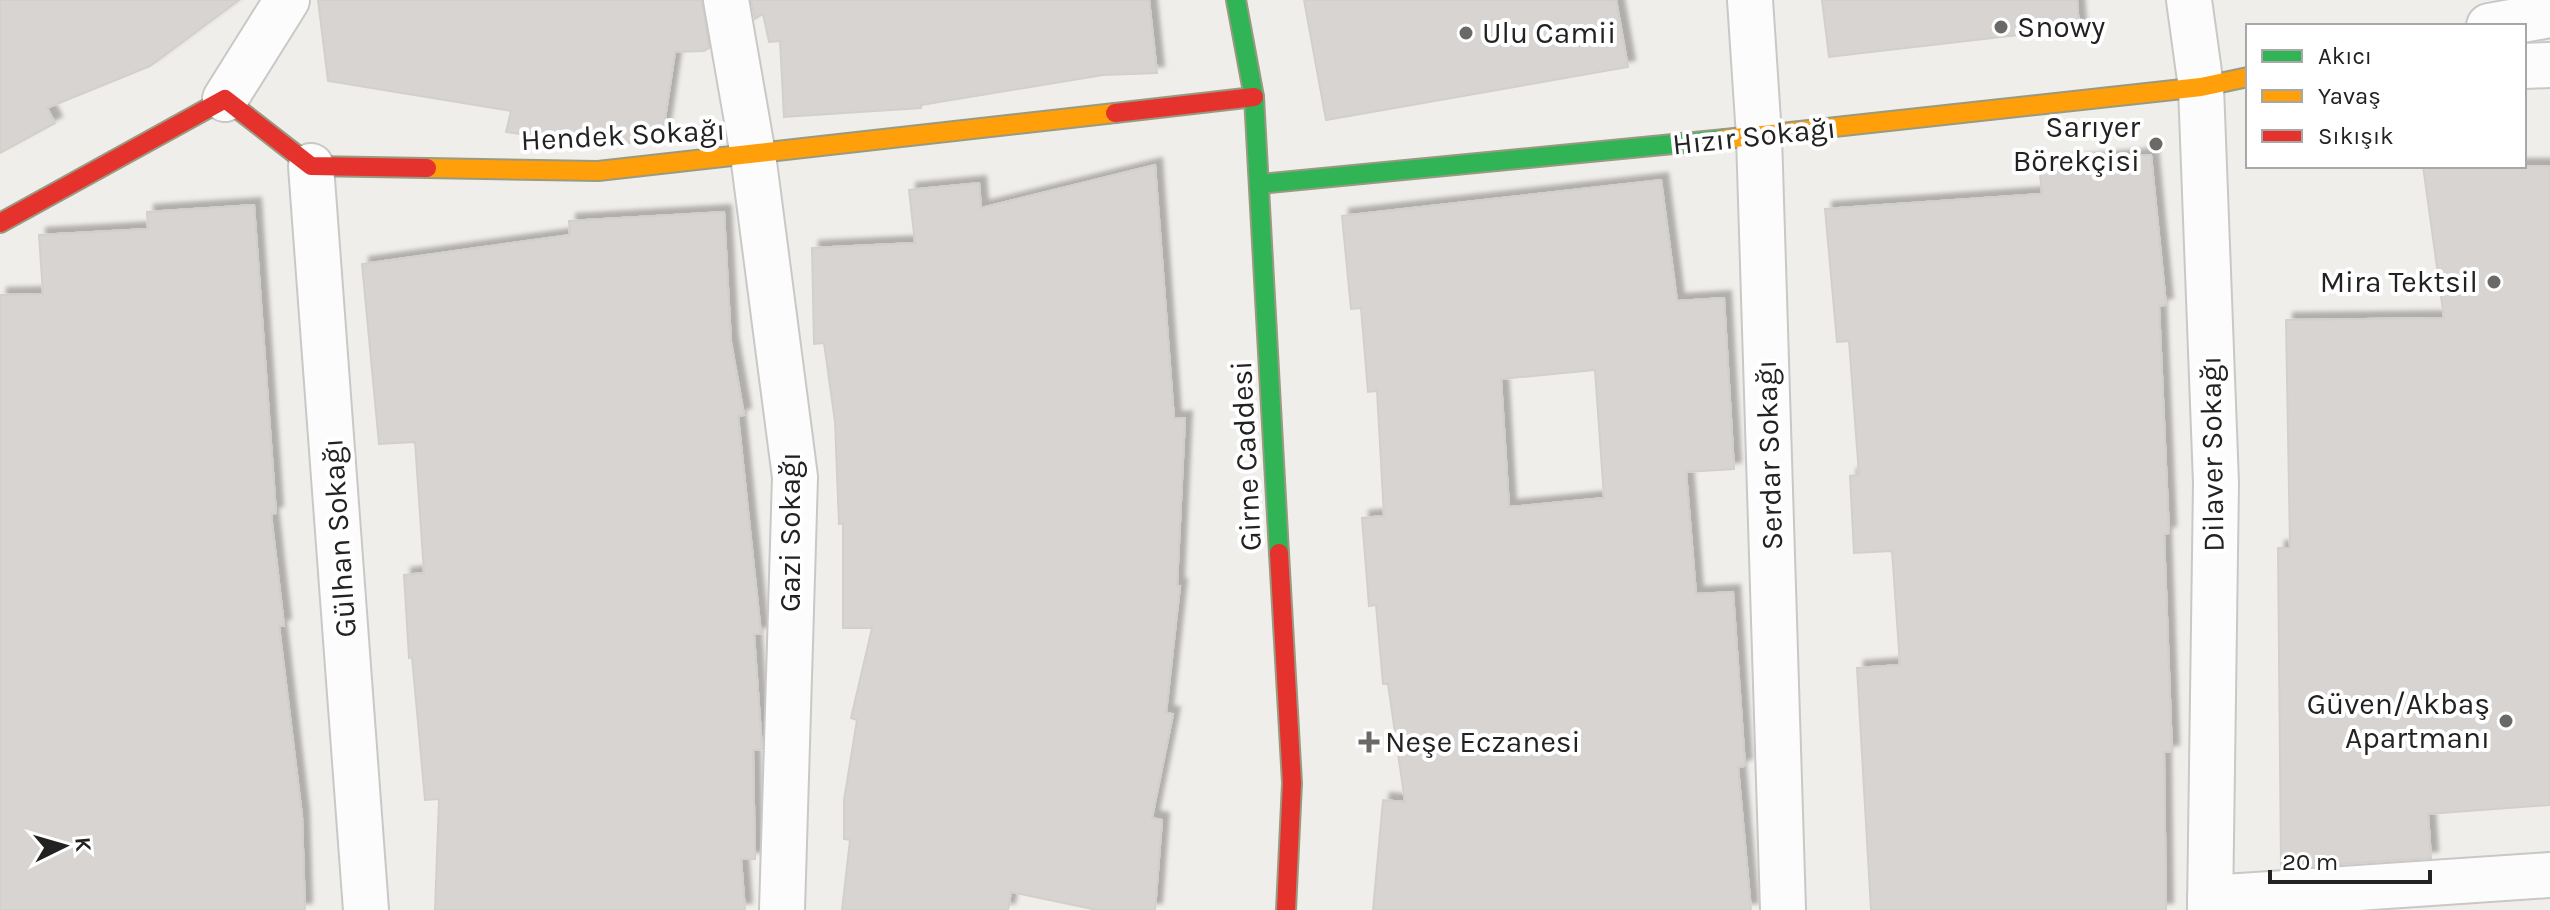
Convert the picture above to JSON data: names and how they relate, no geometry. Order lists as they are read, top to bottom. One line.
{"streets":{"street":["Hendek Sokağı","Hızır Sokağı","Dilaver Sokağı","Serdar Sokağı","Girne Caddesi","Gazi Sokağı","Gülhan Sokağı"]},"crossings":[["Hendek Sokağı","Girne Caddesi"],["Hendek Sokağı","Gazi Sokağı"],["Hendek Sokağı","Gülhan Sokağı"],["Hızır Sokağı","Dilaver Sokağı"],["Hızır Sokağı","Serdar Sokağı"],["Hızır Sokağı","Girne Caddesi"]],"places":{"other":["Snowy","Ulu Camii","Sarıyer Börekçisi","Mira Tektsil","Güven/Akbaş Apartmanı"],"health":["Neşe Eczanesi"]},"legend":["Akıcı","Yavaş","Sıkışık"],"scale_bar":"20 m","north":"right"}
